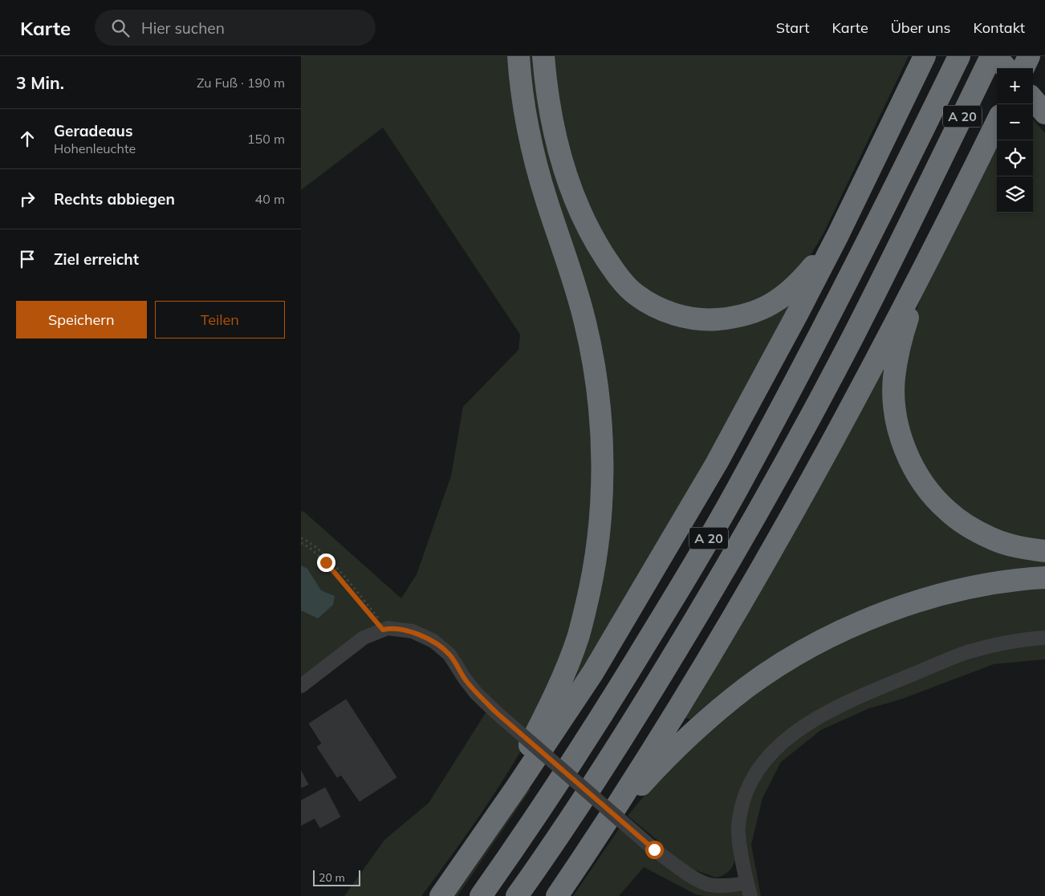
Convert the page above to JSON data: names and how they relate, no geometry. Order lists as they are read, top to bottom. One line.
{"streets":{"highway":["A 20"]},"scale_bar":"20 m","page":{"header":"Karte","search":"Hier suchen","nav":["Start","Karte","Über uns","Kontakt"],"heading":["3 Min.","Zu Fuß · 190 m"],"map_buttons":["+","−"],"list":[["Geradeaus","Hohenleuchte","150 m"],["Rechts abbiegen","40 m"],"Ziel erreicht"],"buttons":["Speichern","Teilen"],"scale":"20 m"}}
